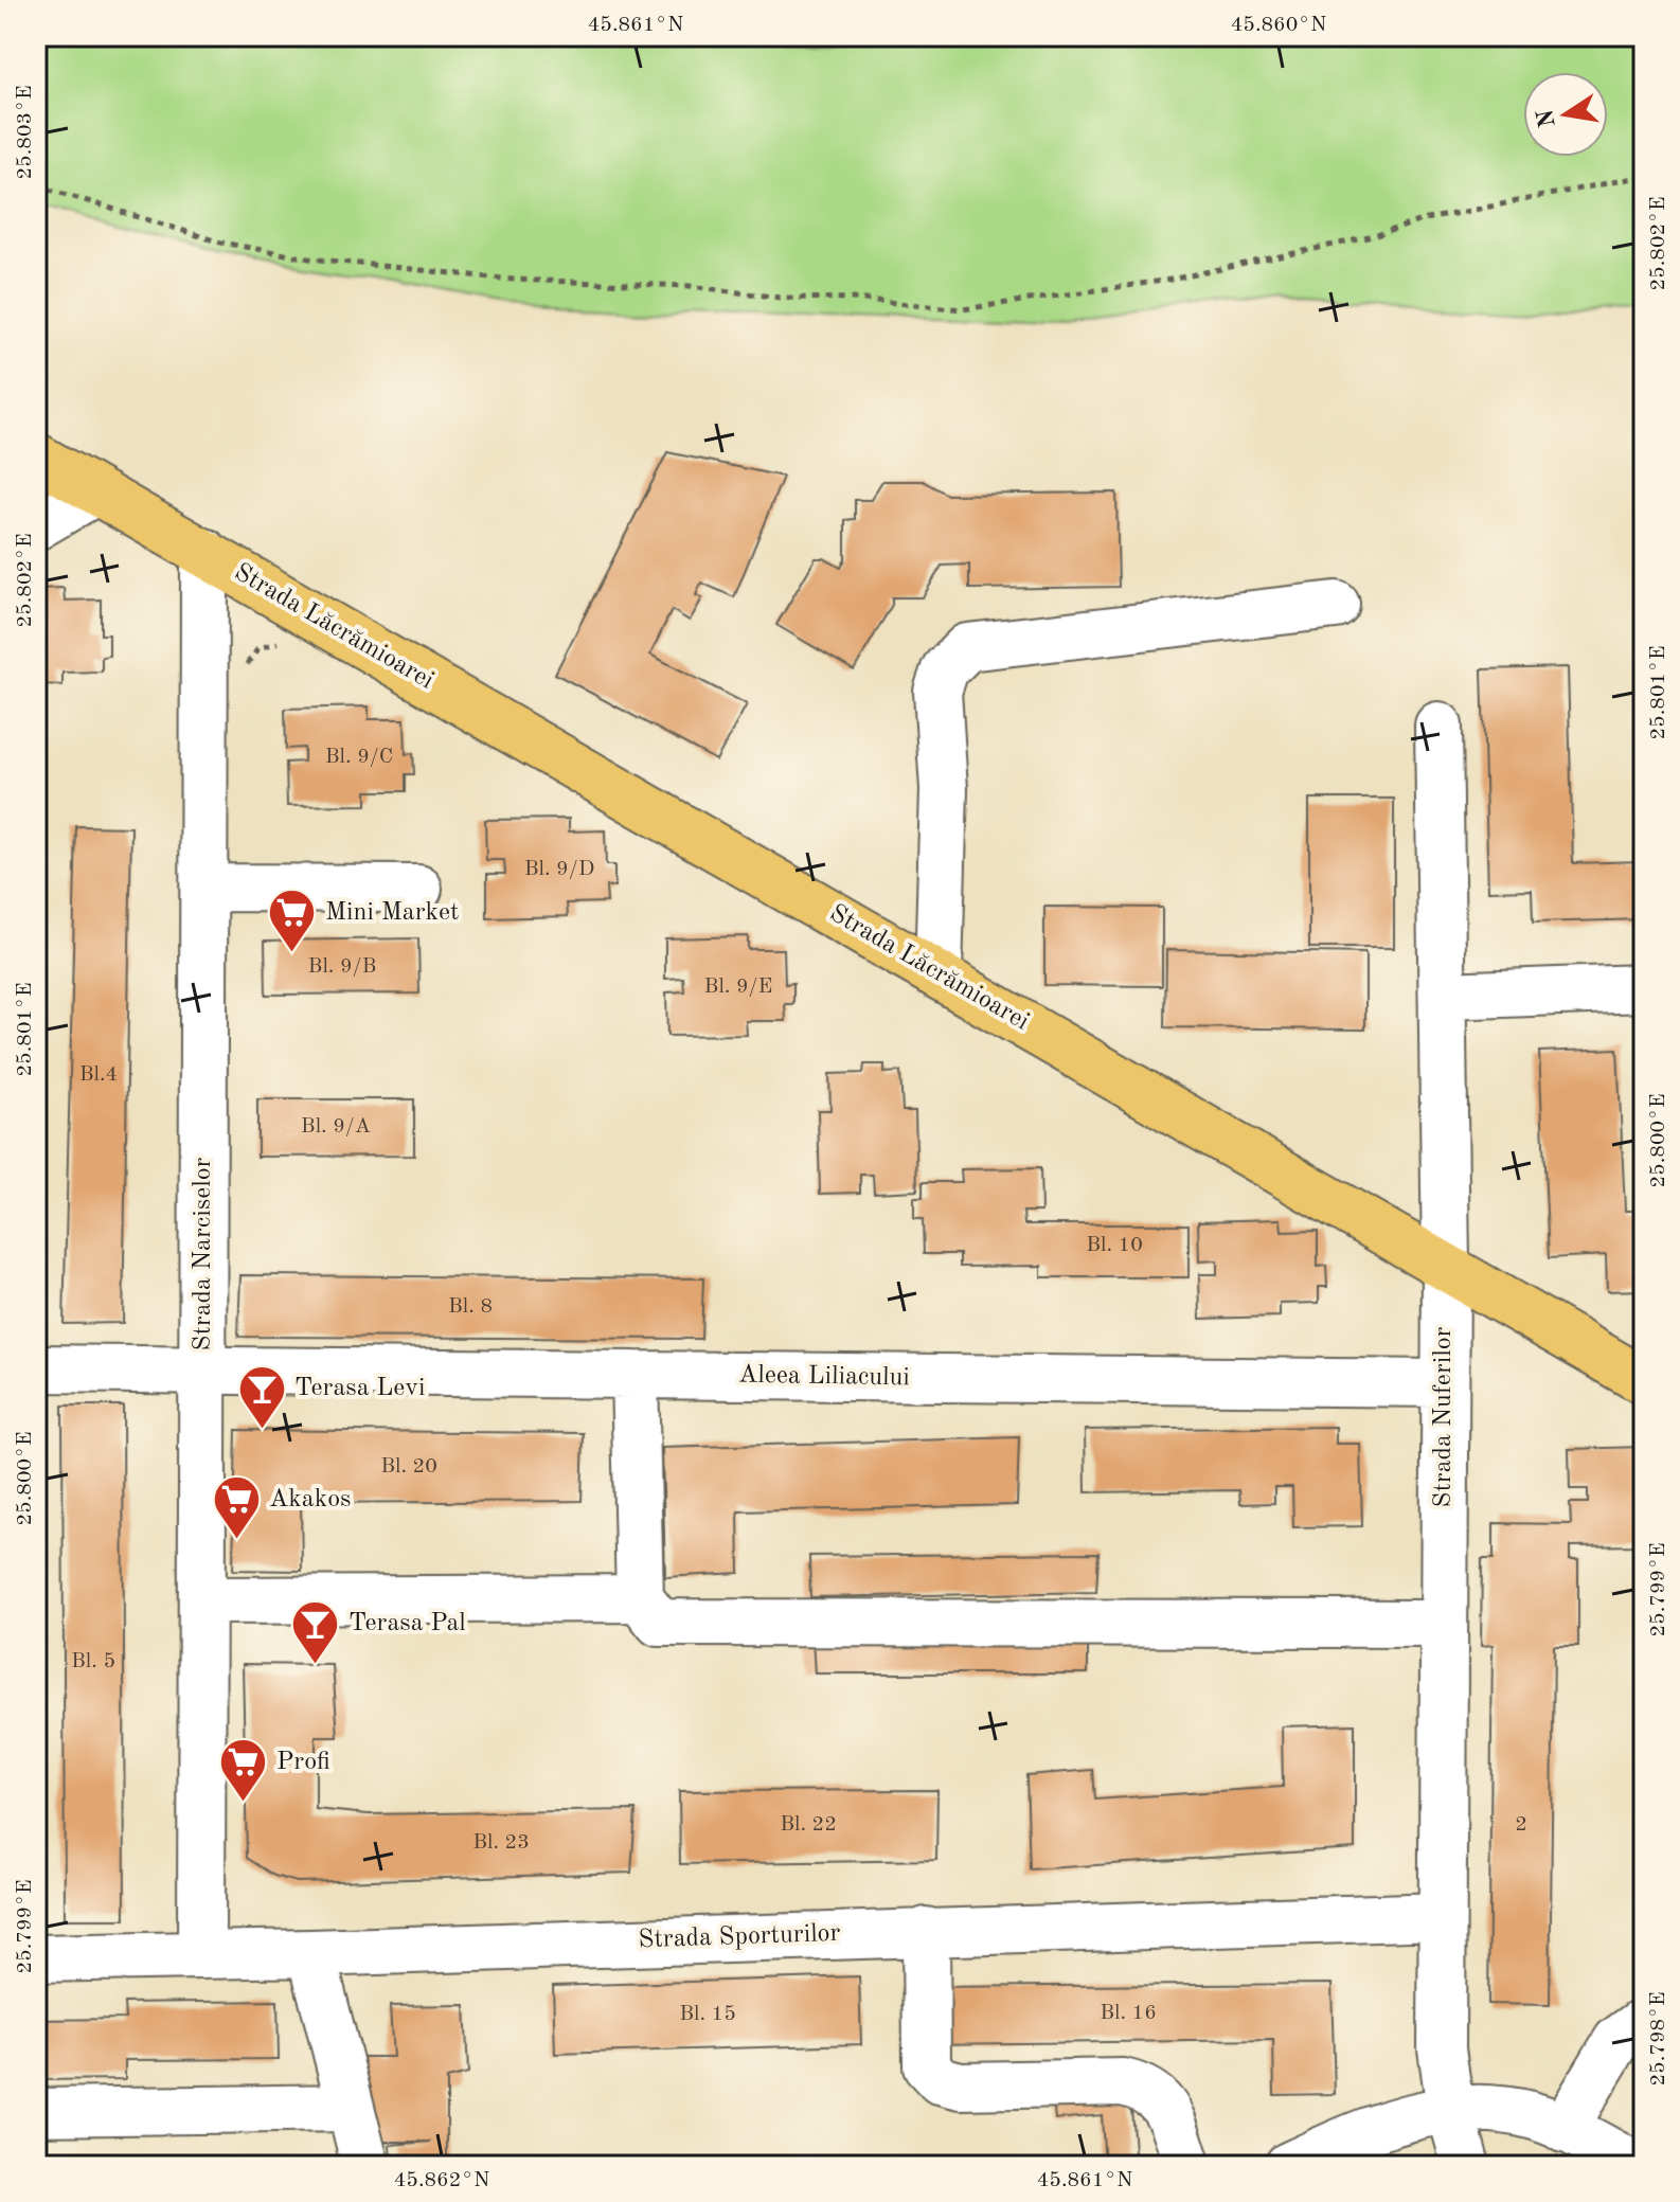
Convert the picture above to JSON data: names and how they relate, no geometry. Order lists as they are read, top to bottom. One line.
{"streets":{"main road":["Strada Lăcrămioarei"],"street":["Strada Narciselor","Aleea Liliacului","Strada Nuferilor","Strada Sporturilor"]},"crossings":[["Strada Lăcrămioarei","Strada Narciselor"],["Strada Lăcrămioarei","Strada Nuferilor"],["Strada Narciselor","Aleea Liliacului"],["Strada Narciselor","Strada Sporturilor"],["Aleea Liliacului","Strada Nuferilor"],["Strada Nuferilor","Strada Sporturilor"]],"places":{"supermarket":["Mini Market","Akakos","Profi"],"bar":["Terasa Levi","Terasa Pal"]},"house_numbers":["Bl. 9/C","Bl. 9/D","Bl. 9/B","Bl. 9/E","Bl.4","Bl. 9/A","Bl. 10","Bl. 8","Bl. 20","Bl. 5","Bl. 22","2","Bl. 23","Bl. 16","Bl. 15"],"north":"left","coordinates":["45.861°N","45.860°N","25.803°E","25.802°E","25.801°E","25.800°E","25.799°E","25.798°E","45.862°N"]}
